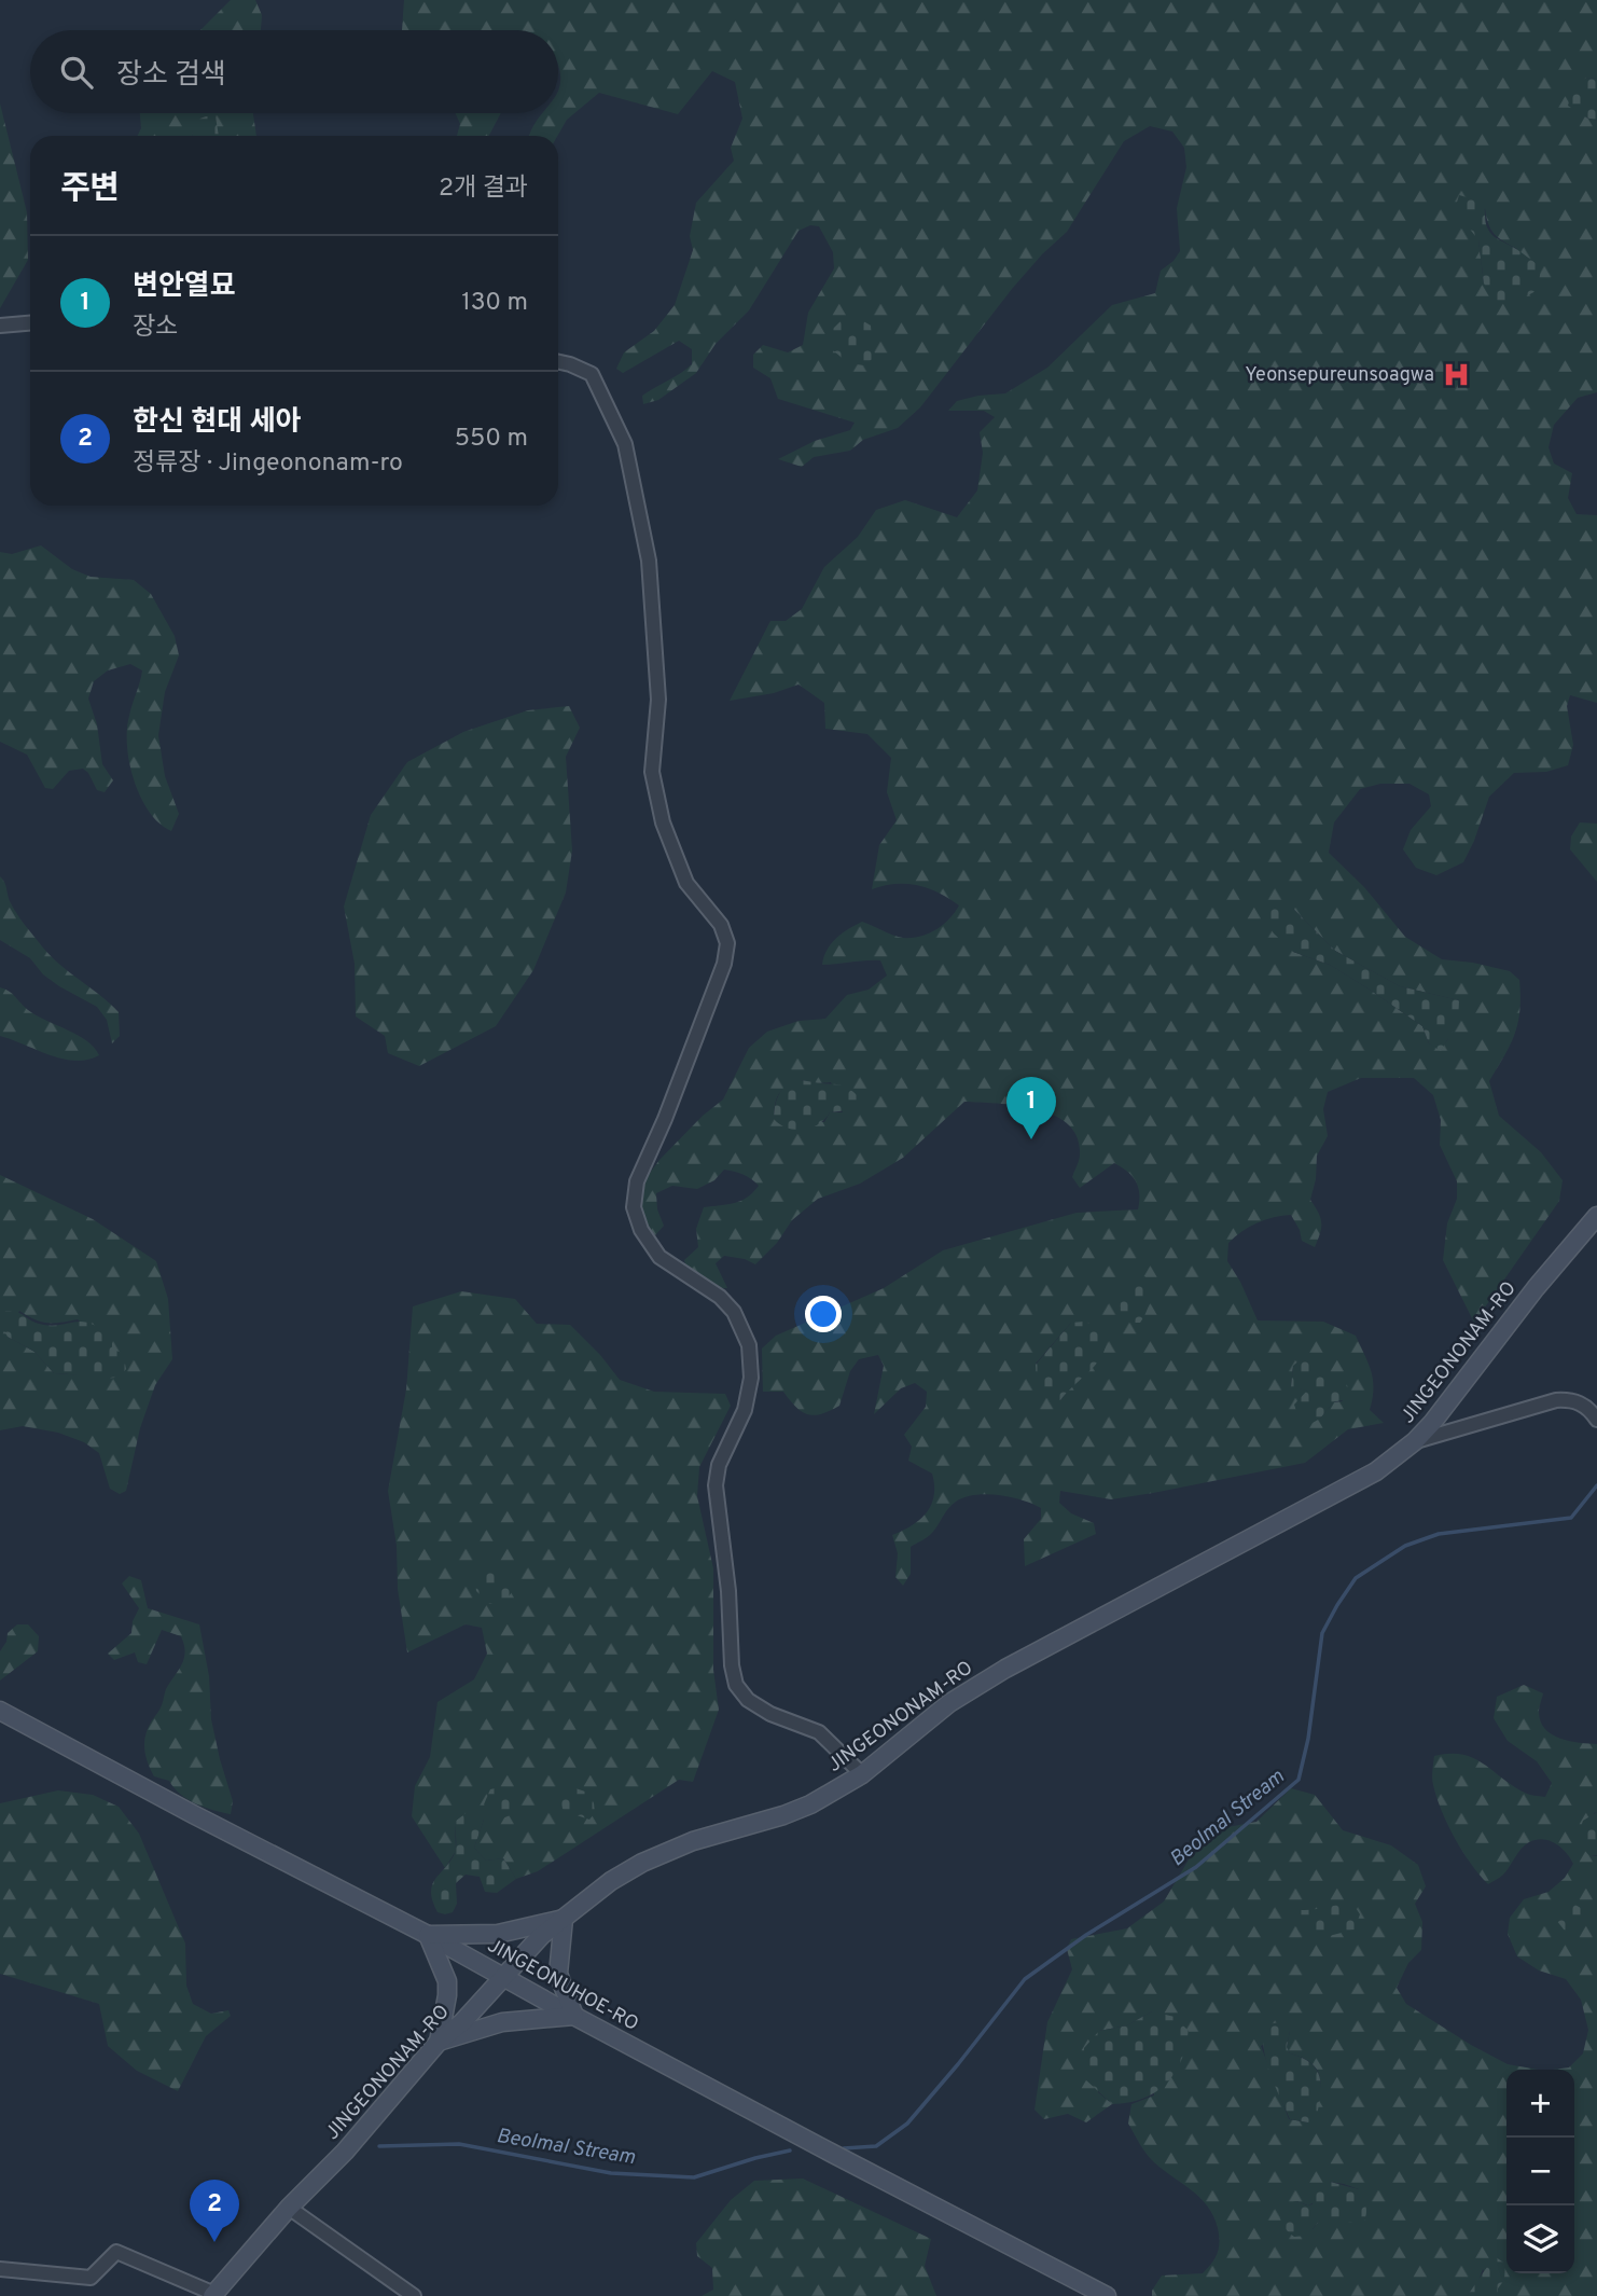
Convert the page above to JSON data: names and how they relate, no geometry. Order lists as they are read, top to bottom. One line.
{"streets":{"main road":["JINGEONONAM-RO","JINGEONUHOE-RO"]},"crossings":[["JINGEONONAM-RO","JINGEONUHOE-RO"]],"water":["Beolmal Stream"],"places":{"hospital":["Yeonsepureunsoagwa"]},"page":{"search":"장소 검색","heading":["주변","2개 결과"],"list":[{"mark":"1","name":"변안열묘","note":"장소","value":"130 m"},{"mark":"2","name":"한신 현대 세아","note":"정류장 · Jingeononam-ro","value":"550 m"}],"pins":["1","2"],"map_buttons":["+","−"]}}
